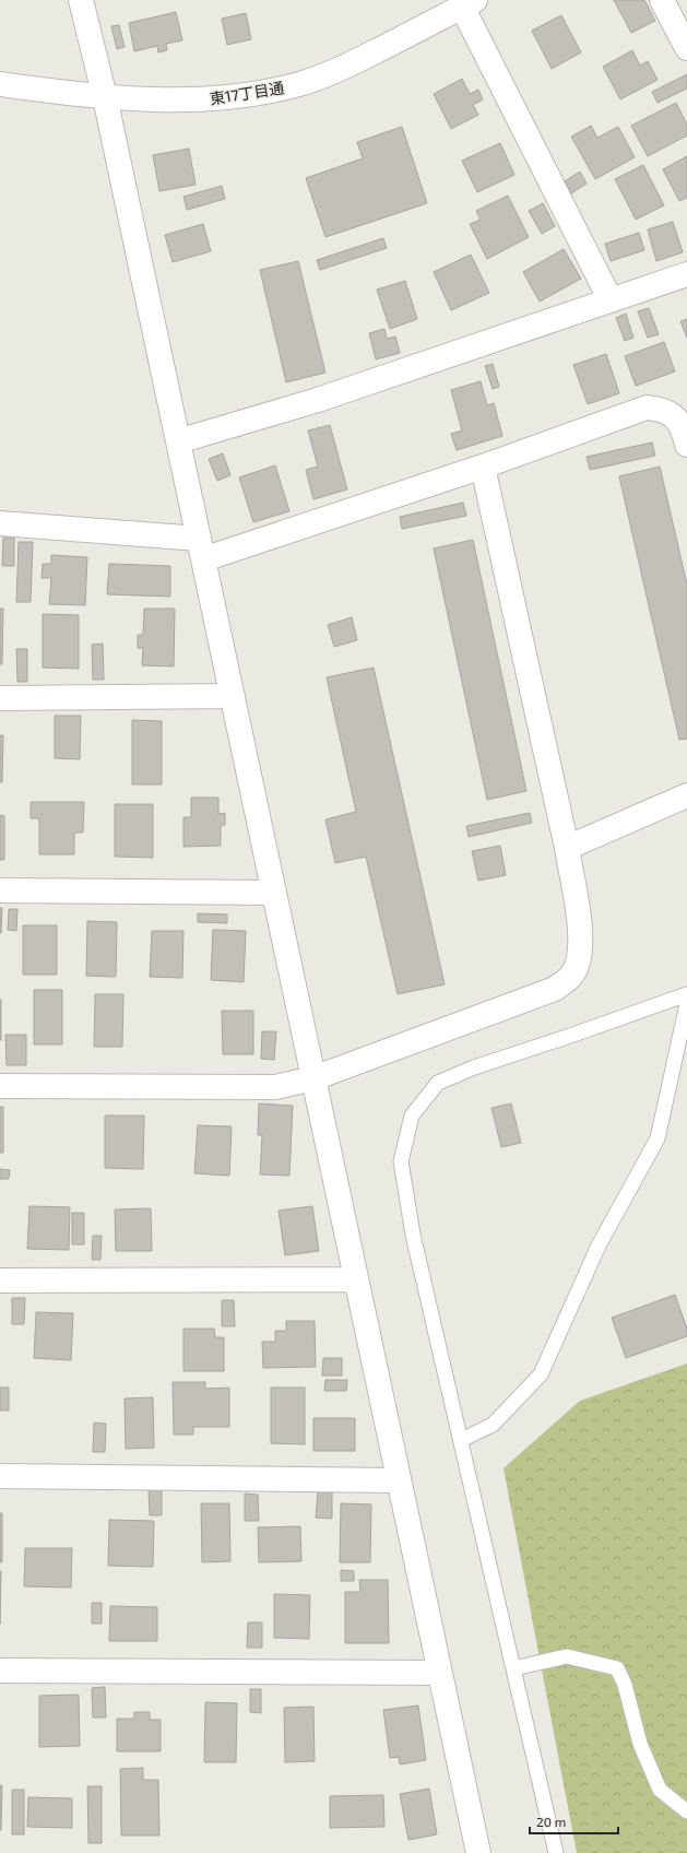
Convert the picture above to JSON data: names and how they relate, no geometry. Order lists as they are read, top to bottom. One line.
{"streets":{"street":["東17丁目通"]},"scale_bar":"20 m"}
